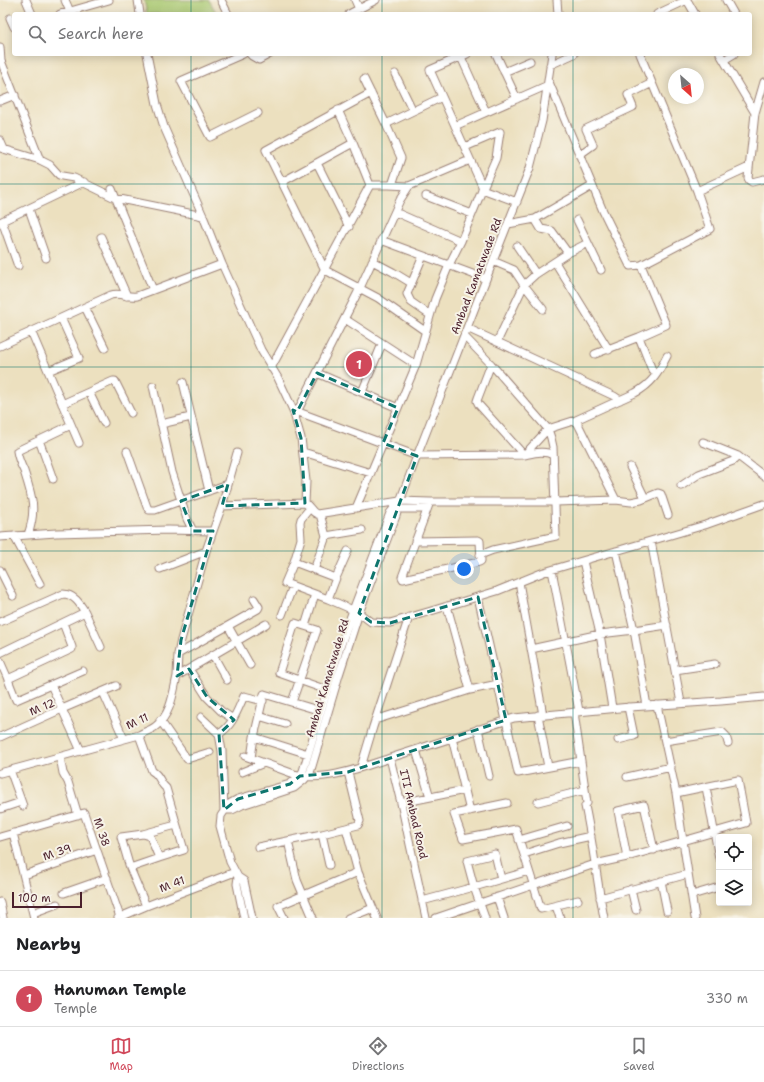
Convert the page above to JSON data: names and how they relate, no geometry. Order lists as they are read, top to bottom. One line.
{"streets":{"street":["Ambad Kamatwade Rd","M 12","M 11","ITI Ambad Road","M 38","M 39","M 41"]},"crossings":[["Ambad Kamatwade Rd","ITI Ambad Road"],["M 12","M 11"],["M 38","M 39"],["M 38","M 41"]],"scale_bar":"100 m","north":"bottom right","page":{"search":"Search here","pins":"1","scale":"100 m","heading":"Nearby","list":[{"mark":"1","name":"Hanuman Temple","note":"Temple","value":"330 m"}],"nav":["Map","Directions","Saved"]}}
